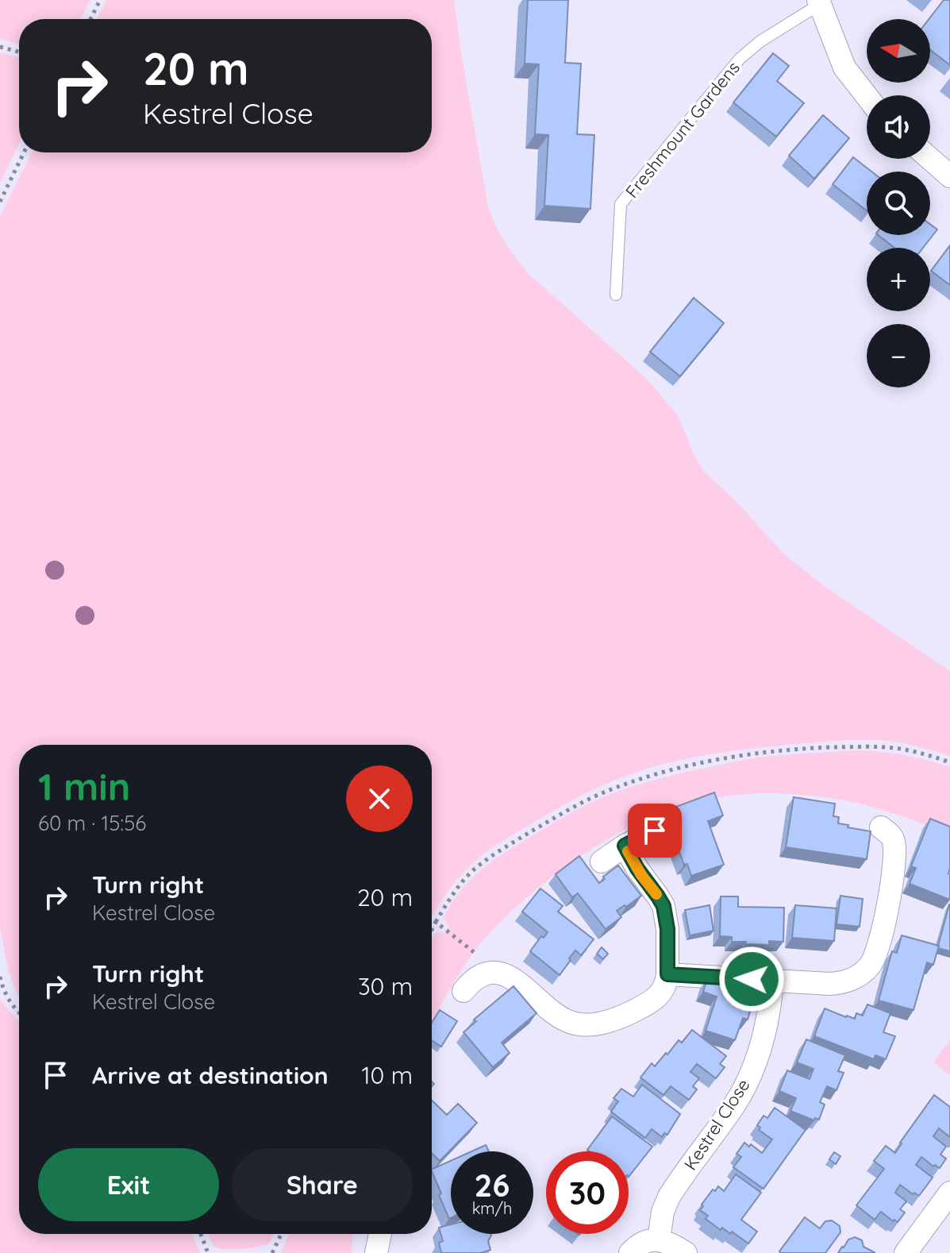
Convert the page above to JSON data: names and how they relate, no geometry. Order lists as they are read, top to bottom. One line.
{"streets":{"street":["Kestrel Close"],"lane":["Freshmount Gardens"]},"north":"left","page":{"map_buttons":["+","−"],"turn":["20 m","Kestrel Close"],"heading":["1 min","60 m · 15:56"],"list":[{"name":"Turn right","note":"Kestrel Close","value":"20 m"},{"name":"Turn right","note":"Kestrel Close","value":"30 m"},{"name":"Arrive at destination","value":"10 m"}],"buttons":["Exit","Share"],"speed":"26 km/h","limit":"30"}}
